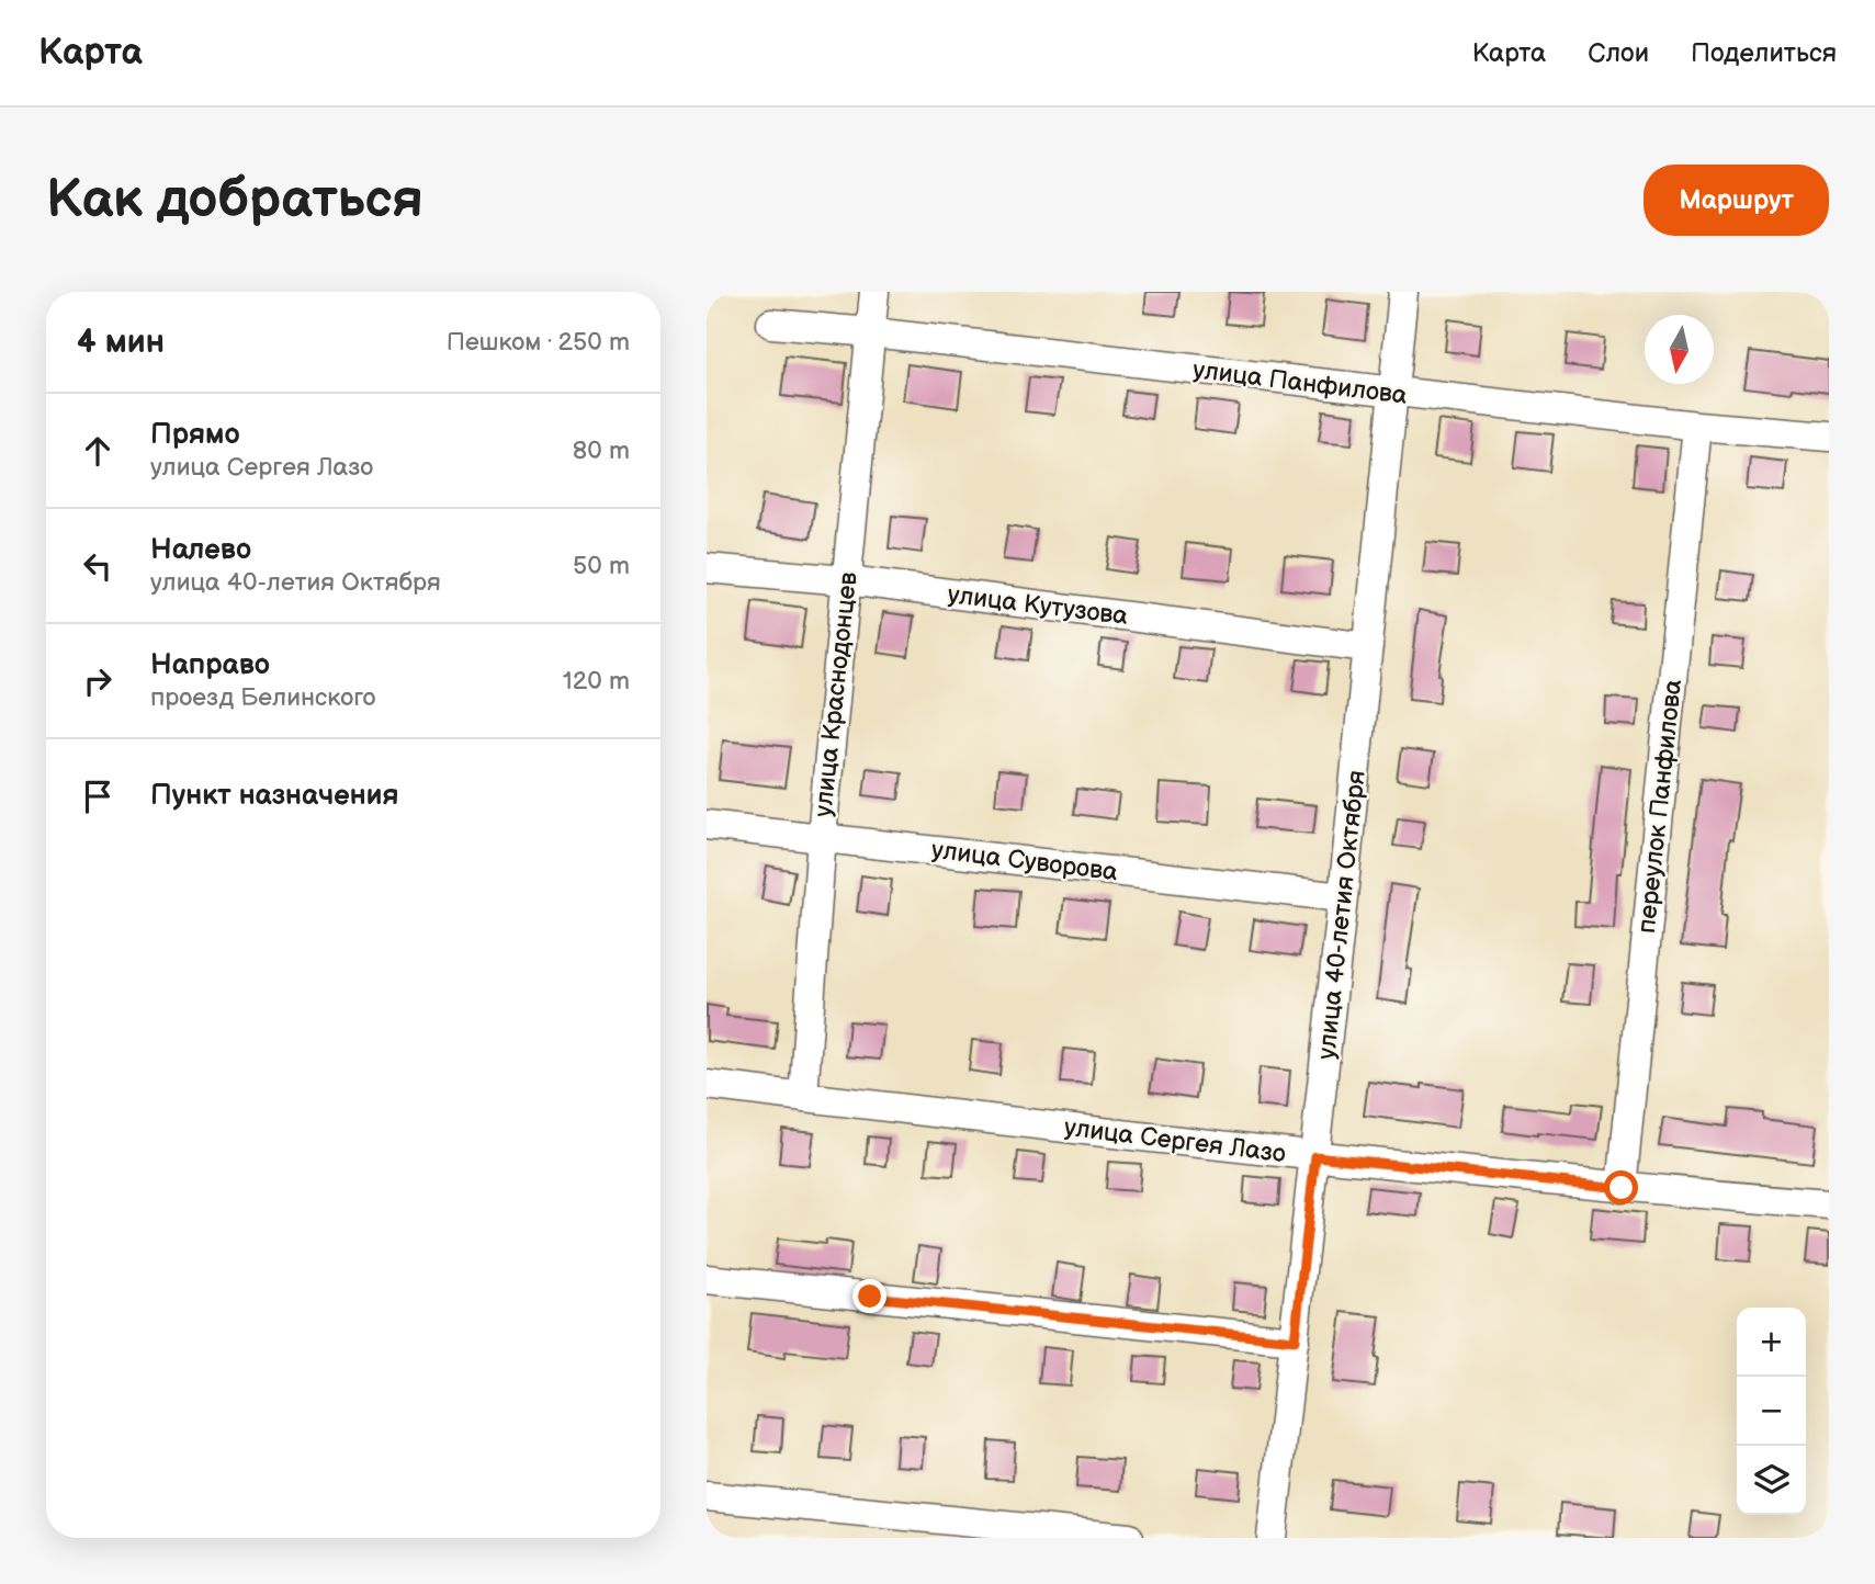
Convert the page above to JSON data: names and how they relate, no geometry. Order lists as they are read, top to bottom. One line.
{"streets":{"street":["улица Панфилова","улица Кутузова","улица Краснодонцев","переулок Панфилова","улица Суворова","улица 40-летия Октября","улица Сергея Лазо"]},"crossings":[["улица Панфилова","улица Краснодонцев"],["улица Панфилова","переулок Панфилова"],["улица Панфилова","улица 40-летия Октября"],["улица Кутузова","улица Краснодонцев"],["улица Кутузова","улица 40-летия Октября"],["улица Краснодонцев","улица Суворова"],["улица Краснодонцев","улица Сергея Лазо"],["переулок Панфилова","улица Сергея Лазо"],["улица Суворова","улица 40-летия Октября"],["улица 40-летия Октября","улица Сергея Лазо"]],"north":"bottom","page":{"header":"Карта","nav":["Карта","Слои","Поделиться"],"buttons":"Маршрут","title":"Как добраться","heading":["4 мин","Пешком · 250 m"],"list":[["Прямо","улица Сергея Лазо","80 m"],["Налево","улица 40-летия Октября","50 m"],["Направо","проезд Белинского","120 m"],"Пункт назначения"],"map_buttons":["+","−"]}}
